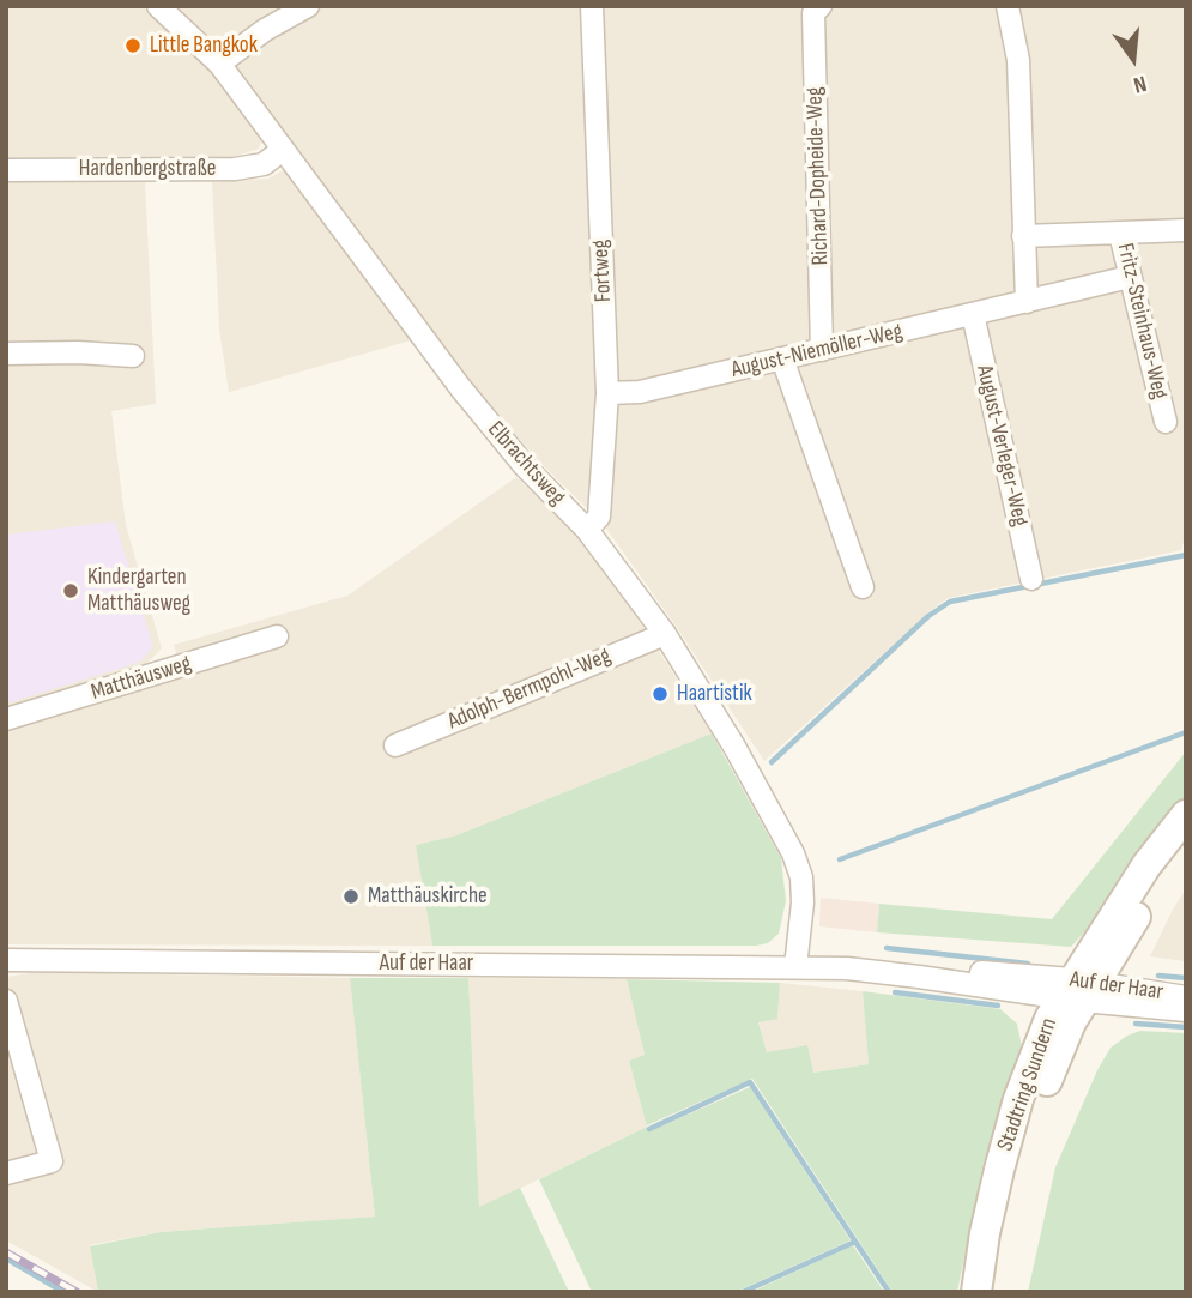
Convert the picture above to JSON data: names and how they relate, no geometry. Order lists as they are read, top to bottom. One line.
{"streets":{"main road":["Stadtring Sundern"],"street":["Hardenbergstraße","Richard-Dopheide-Weg","Fortweg","Fritz-Steinhaus-Weg","August-Niemöller-Weg","August-Verleger-Weg","Elbrachtsweg","Matthäusweg","Adolph-Bermpohl-Weg","Auf der Haar"]},"crossings":[["Hardenbergstraße","Elbrachtsweg"],["Richard-Dopheide-Weg","August-Niemöller-Weg"],["Fortweg","August-Niemöller-Weg"],["Fortweg","Elbrachtsweg"],["Fritz-Steinhaus-Weg","August-Niemöller-Weg"],["August-Niemöller-Weg","August-Verleger-Weg"],["Elbrachtsweg","Adolph-Bermpohl-Weg"],["Elbrachtsweg","Auf der Haar"],["Auf der Haar","Stadtring Sundern"]],"places":["Little Bangkok","Kindergarten Matthäusweg","Haartistik","Matthäuskirche"],"north":"bottom"}
